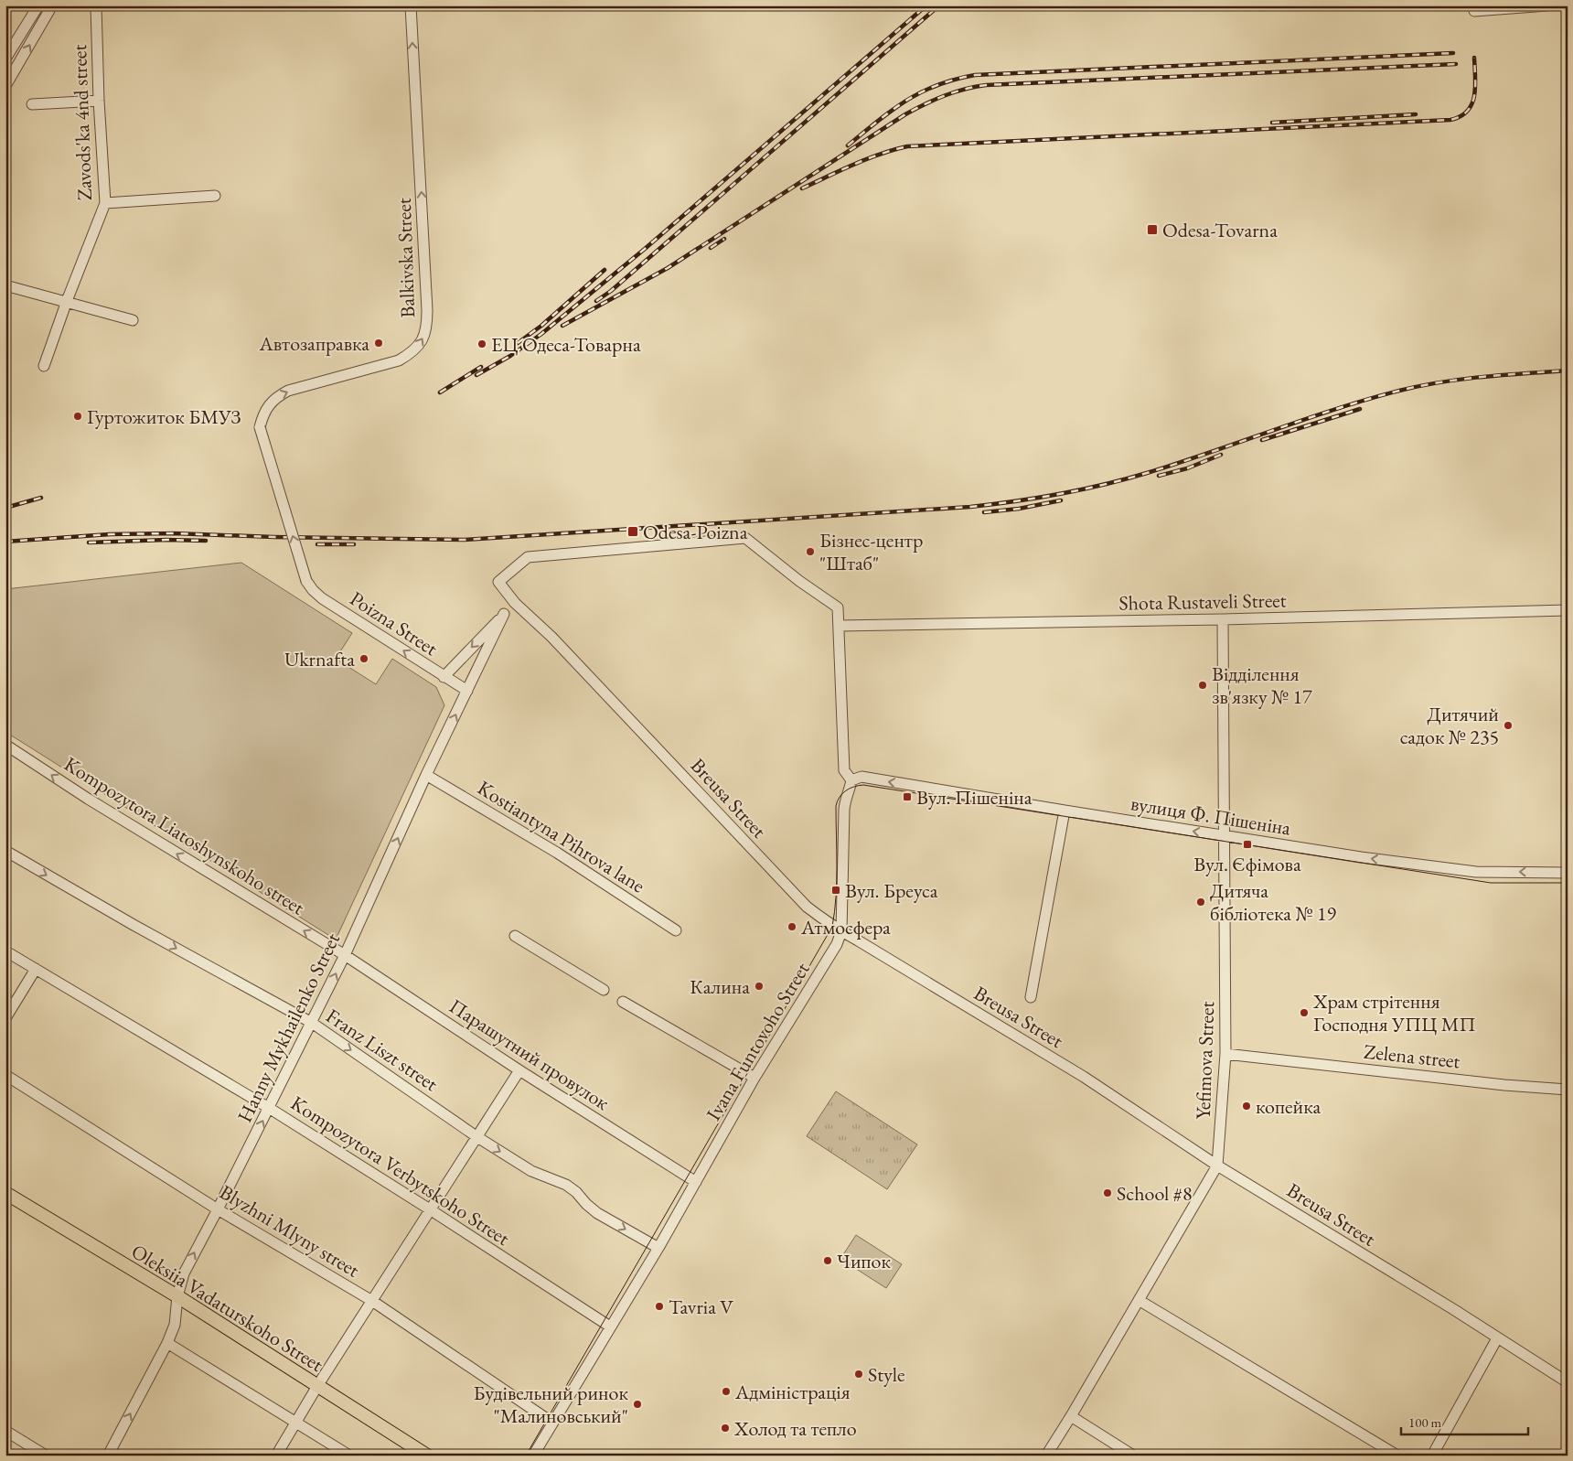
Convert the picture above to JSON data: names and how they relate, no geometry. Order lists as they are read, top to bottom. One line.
{"streets":{"main road":["Oleksiia Vadaturskoho Street"],"street":["Zavods'ka 4nd street","Balkivska Street","Shota Rustaveli Street","Poizna Street","Breusa Street","вулиця Ф. Пішеніна","Kompozytora Liatoshynskoho street","Kostiantyna Pihrova lane","Hanny Mykhailenko Street","Ivana Funtovoho Street","Franz Liszt street","Парашутний провулок","Zelena street","Yefimova Street","Kompozytora Verbytskoho Street","Blyzhni Mlyny street"]},"crossings":[["Balkivska Street","Poizna Street"],["Shota Rustaveli Street","Breusa Street"],["Shota Rustaveli Street","Yefimova Street"],["Poizna Street","Hanny Mykhailenko Street"],["Breusa Street","Hanny Mykhailenko Street"],["Breusa Street","Ivana Funtovoho Street"],["Breusa Street","Yefimova Street"],["вулиця Ф. Пішеніна","Ivana Funtovoho Street"],["вулиця Ф. Пішеніна","Yefimova Street"],["Kompozytora Liatoshynskoho street","Hanny Mykhailenko Street"],["Kompozytora Liatoshynskoho street","Парашутний провулок"],["Kostiantyna Pihrova lane","Hanny Mykhailenko Street"],["Hanny Mykhailenko Street","Franz Liszt street"],["Hanny Mykhailenko Street","Парашутний провулок"],["Hanny Mykhailenko Street","Kompozytora Verbytskoho Street"],["Hanny Mykhailenko Street","Blyzhni Mlyny street"],["Hanny Mykhailenko Street","Oleksiia Vadaturskoho Street"],["Ivana Funtovoho Street","Franz Liszt street"],["Ivana Funtovoho Street","Парашутний провулок"],["Ivana Funtovoho Street","Kompozytora Verbytskoho Street"],["Ivana Funtovoho Street","Blyzhni Mlyny street"],["Zelena street","Yefimova Street"]],"one_way":["Balkivska Street","Poizna Street","вулиця Ф. Пішеніна","Kompozytora Liatoshynskoho street","Franz Liszt street"],"places":{"transit":["Odesa-Tovarna","Odesa-Poizna","Вул. Пішеніна","Вул. Єфімова","Вул. Бреуса"],"other":["Автозаправка","ЕЦ Одеса-Товарна","Гуртожиток БМУЗ","Бізнес-центр \"Штаб\"","Ukrnafta","Відділення зв'язку № 17","Дитячий садок № 235","Дитяча бібліотека № 19","Атмосфера","Калина","Храм стрітення Господня УПЦ МП","копейка","School #8","Чипок","Tavria V","Style","Адміністрація","Будівельний ринок \"Малиновський\"","Холод та тепло"]},"scale_bar":"100 m"}
